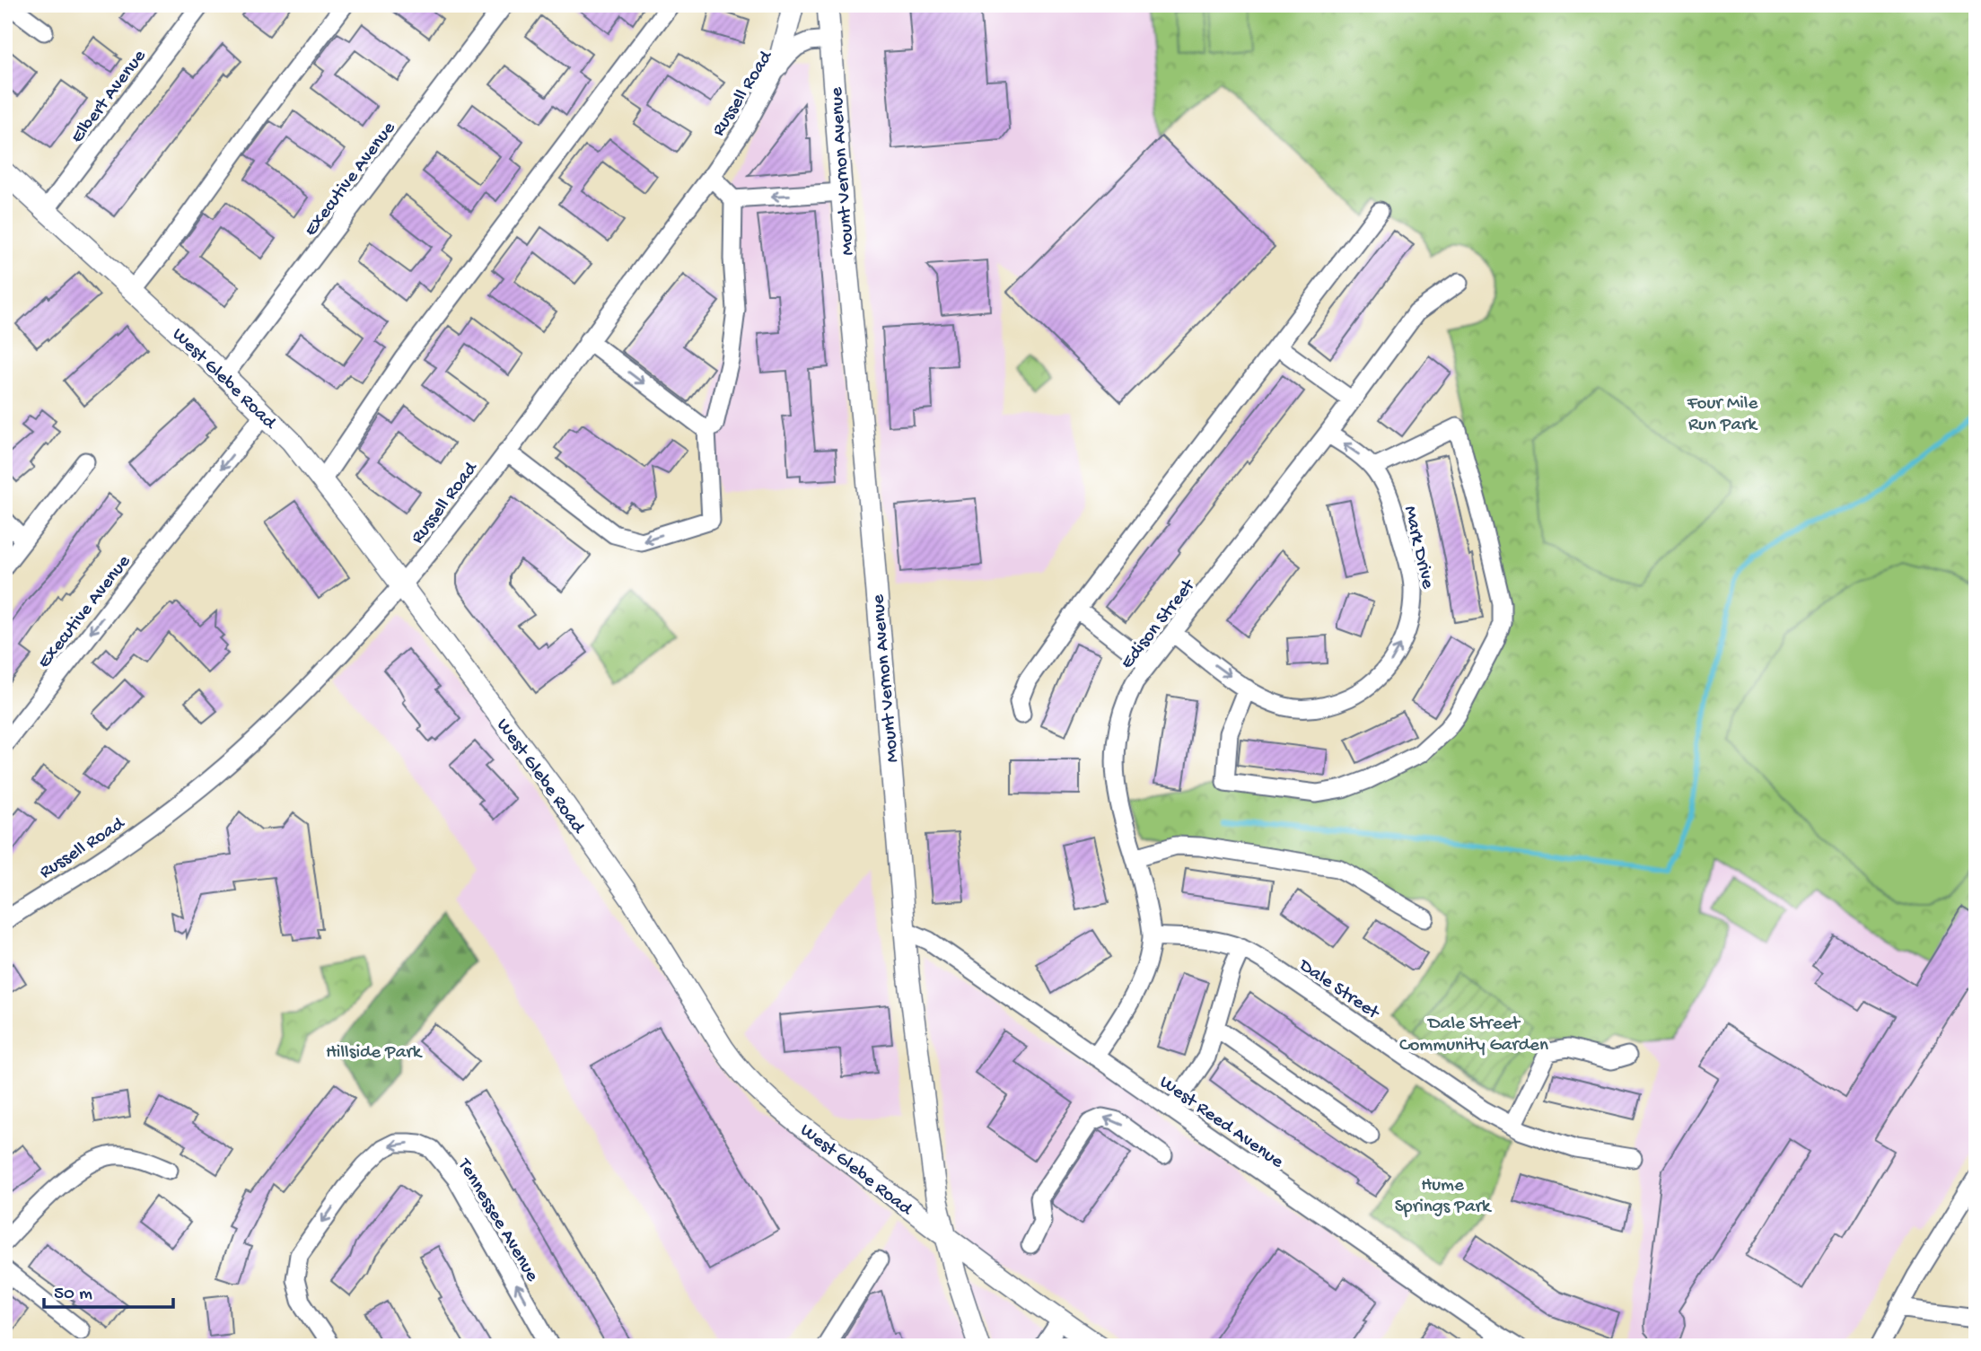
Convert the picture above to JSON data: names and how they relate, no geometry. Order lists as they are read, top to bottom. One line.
{"streets":{"main road":["Mount Vernon Avenue","West Glebe Road"],"street":["Russell Road","Elbert Avenue","Executive Avenue","Mark Drive","Edison Street","Dale Street","West Reed Avenue","Tennessee Avenue"]},"crossings":[["Russell Road","Mount Vernon Avenue"],["Russell Road","West Glebe Road"],["Elbert Avenue","West Glebe Road"],["Mount Vernon Avenue","West Glebe Road"],["Mount Vernon Avenue","West Reed Avenue"],["Executive Avenue","West Glebe Road"],["Mark Drive","Edison Street"],["Edison Street","Dale Street"],["Edison Street","West Reed Avenue"]],"parks":["Four Mile Run Park","Dale Street Community Garden","Hillside Park","Hume Springs Park"],"scale_bar":"50 m"}
